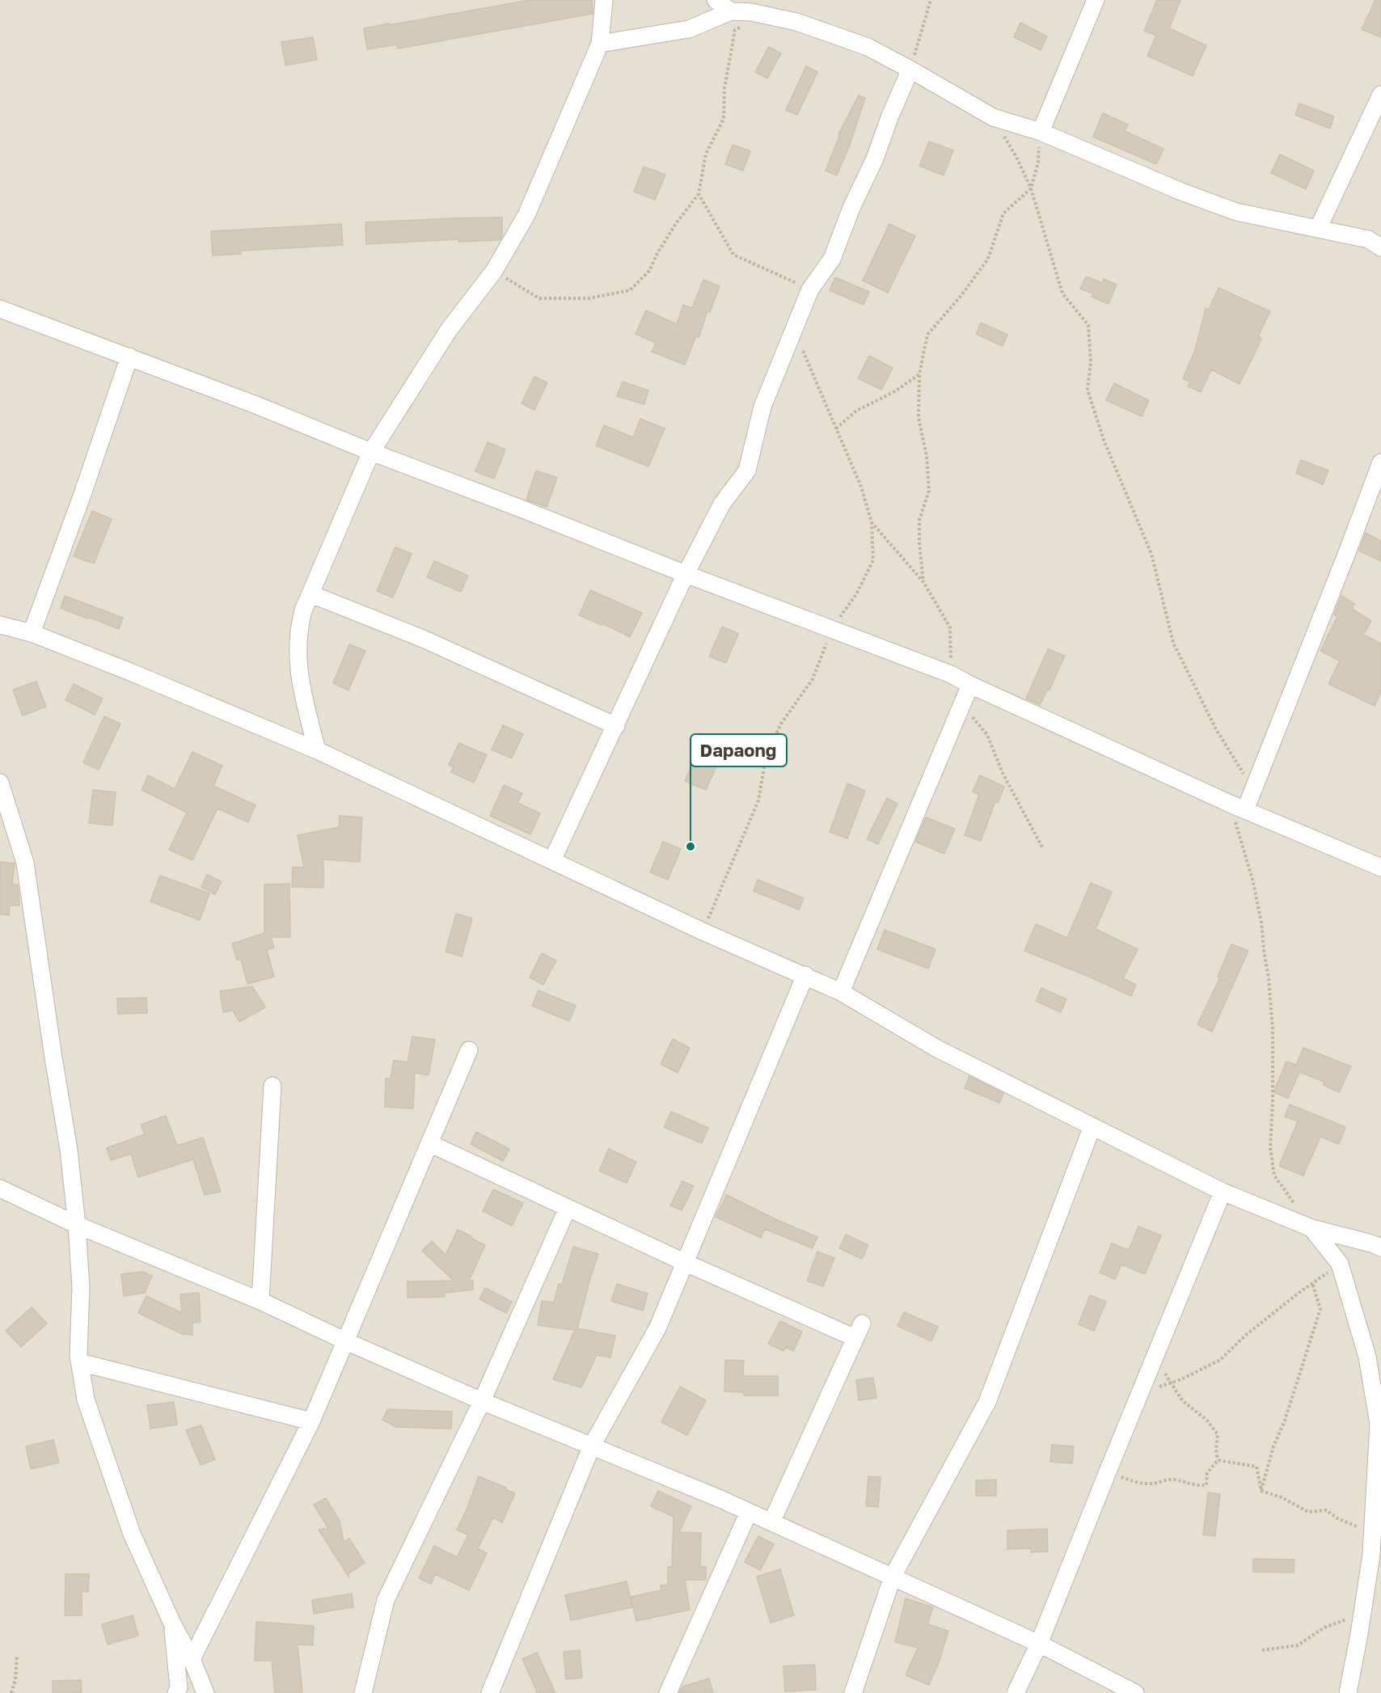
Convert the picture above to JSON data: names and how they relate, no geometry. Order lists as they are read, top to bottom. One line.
{"places":["Dapaong"]}
